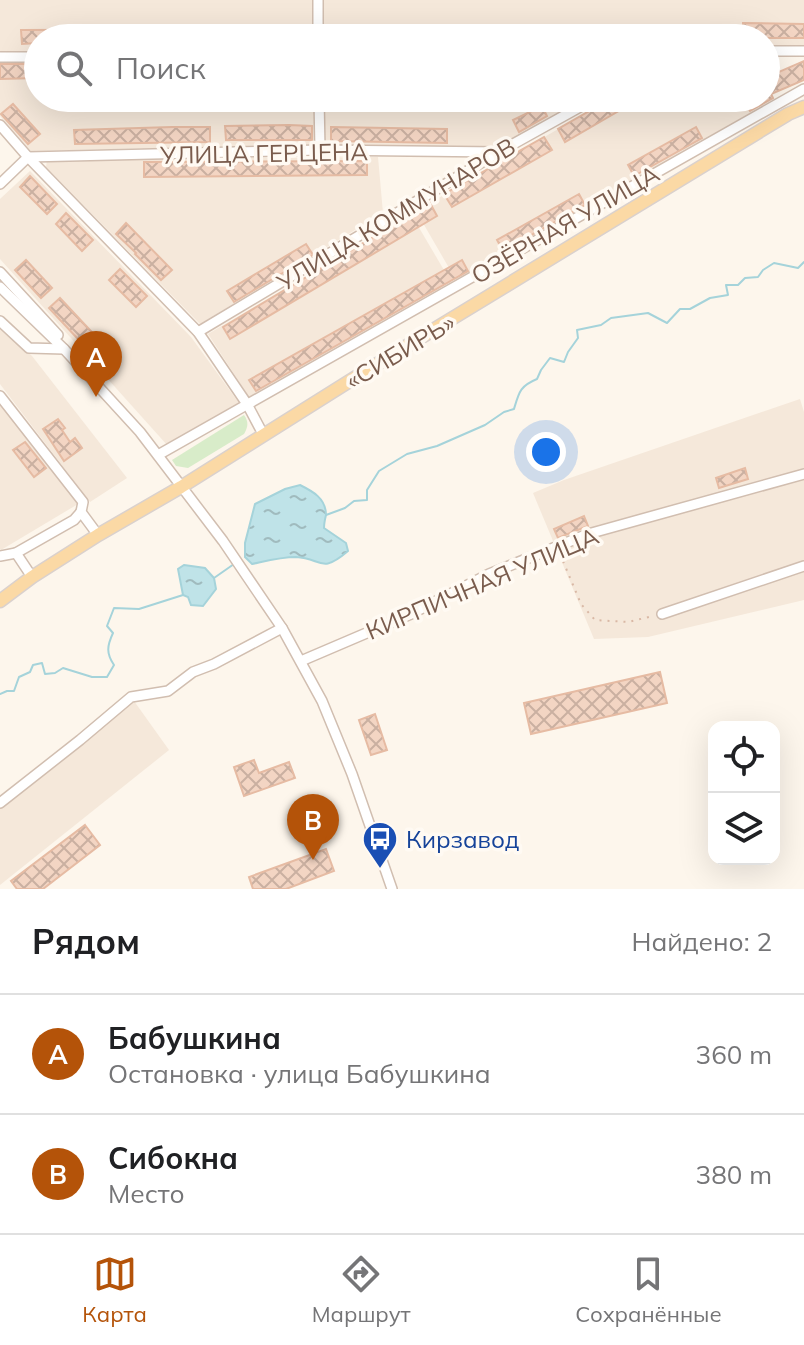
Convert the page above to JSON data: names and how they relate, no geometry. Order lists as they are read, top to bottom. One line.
{"streets":{"main road":["«СИБИРЬ»"],"street":["УЛИЦА ГЕРЦЕНА","УЛИЦА КОММУНАРОВ","ОЗЁРНАЯ УЛИЦА","КИРПИЧНАЯ УЛИЦА"]},"crossings":[["УЛИЦА ГЕРЦЕНА","УЛИЦА КОММУНАРОВ"]],"places":{"bus stop":["Кирзавод"]},"page":{"search":"Поиск","pins":["A","B"],"heading":["Рядом","Найдено: 2"],"list":[{"mark":"A","name":"Бабушкина","note":"Остановка · улица Бабушкина","value":"360 m"},{"mark":"B","name":"Сибокна","note":"Место","value":"380 m"}],"nav":["Карта","Маршрут","Сохранённые"]}}
